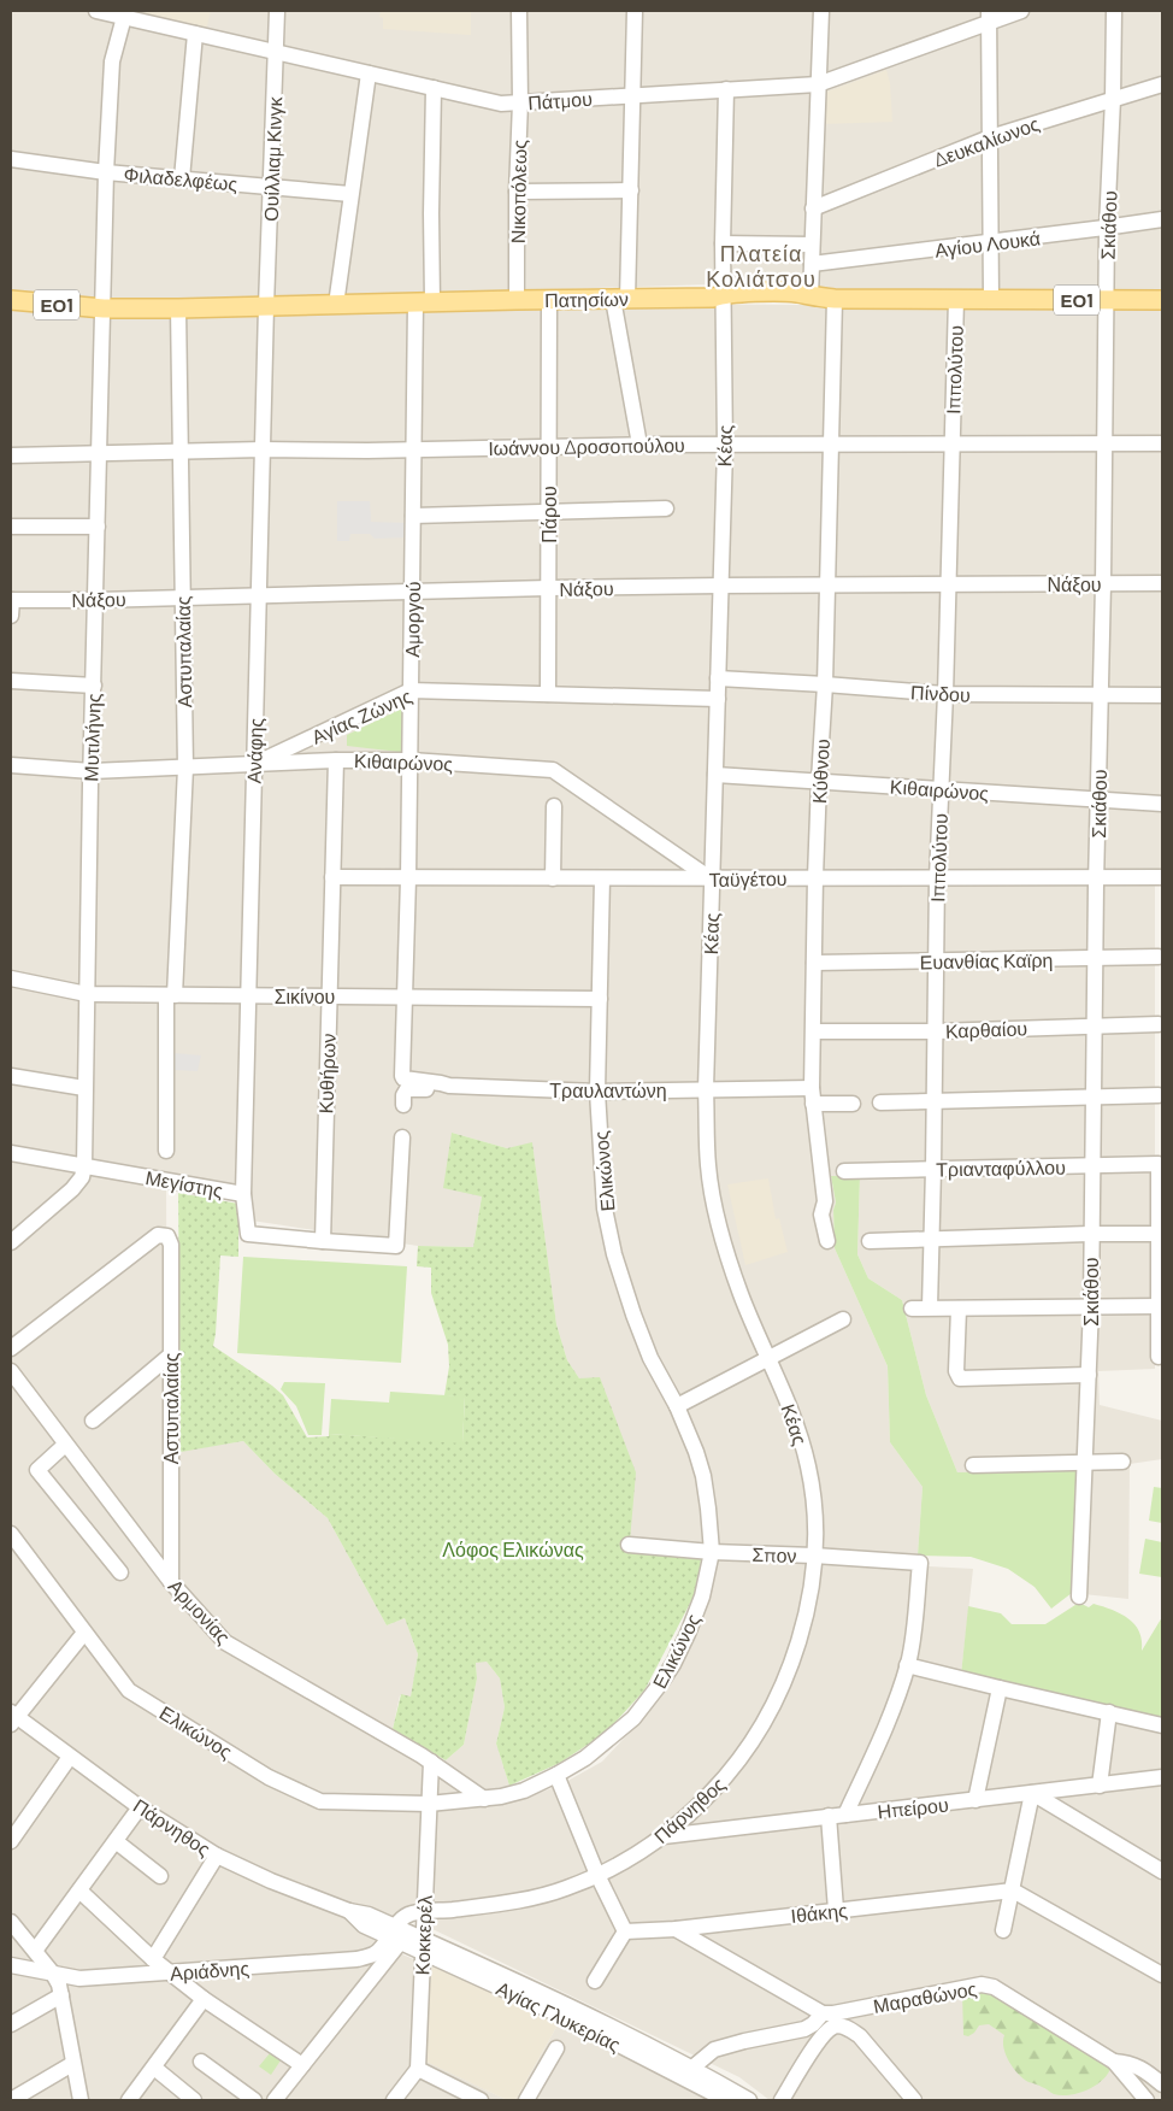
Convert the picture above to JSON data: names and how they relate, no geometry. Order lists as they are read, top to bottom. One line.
{"streets":{"main road":["Πατησίων","ΕΟ1"],"street":["Πάτμου","Δευκαλίωνος","Ουίλλιαμ Κινγκ","Φιλαδελφέως","Νικοπόλεως","Σκιάθου","Αγίου Λουκά","Ιππολύτου","Ιωάννου Δροσοπούλου","Κέας","Πάρου","Νάξου","Αμοργού","Αστυπαλαίας","Πίνδου","Αγίας Ζώνης","Μυτιλήνης","Ανάφης","Κιθαιρώνος","Κύθνου","Ταϋγέτου","Ευανθίας Καϊρη","Σικίνου","Καρθαίου","Κυθήρων","Τραυλαντώνη","Τριανταφύλλου","Ελικώνος","Μεγίστης","Σπον","Αρμονίας","Ηπείρου","Πάρνηθος","Ιθάκης","Κοκκερέλ","Αριάδνης","Μαραθώνος","Αγίας Γλυκερίας"]},"crossings":[["Πάτμου","Ουίλλιαμ Κινγκ"],["Πάτμου","Νικοπόλεως"],["Πάτμου","Κέας"],["Πάτμου","Αμοργού"],["Πάτμου","Μυτιλήνης"],["Δευκαλίωνος","Σκιάθου"],["Ουίλλιαμ Κινγκ","Φιλαδελφέως"],["Ουίλλιαμ Κινγκ","Πατησίων"],["Ουίλλιαμ Κινγκ","Ανάφης"],["Φιλαδελφέως","Μυτιλήνης"],["Νικοπόλεως","Πατησίων"],["Σκιάθου","Αγίου Λουκά"],["Σκιάθου","Πατησίων"],["Σκιάθου","Ιωάννου Δροσοπούλου"],["Σκιάθου","Νάξου"],["Σκιάθου","Πίνδου"],["Σκιάθου","Κιθαιρώνος"],["Σκιάθου","Ταϋγέτου"],["Σκιάθου","Ευανθίας Καϊρη"],["Σκιάθου","Καρθαίου"],["Σκιάθου","Τριανταφύλλου"],["Πατησίων","Ιππολύτου"],["Πατησίων","Κέας"],["Πατησίων","Πάρου"],["Πατησίων","Αμοργού"],["Πατησίων","Αστυπαλαίας"],["Πατησίων","Μυτιλήνης"],["Πατησίων","Ανάφης"],["Πατησίων","Κύθνου"],["Ιππολύτου","Ιωάννου Δροσοπούλου"],["Ιππολύτου","Νάξου"],["Ιππολύτου","Πίνδου"],["Ιππολύτου","Κιθαιρώνος"],["Ιππολύτου","Ταϋγέτου"],["Ιππολύτου","Ευανθίας Καϊρη"],["Ιππολύτου","Καρθαίου"],["Ιππολύτου","Τριανταφύλλου"],["Ιωάννου Δροσοπούλου","Κέας"],["Ιωάννου Δροσοπούλου","Πάρου"],["Ιωάννου Δροσοπούλου","Αμοργού"],["Ιωάννου Δροσοπούλου","Αστυπαλαίας"],["Ιωάννου Δροσοπούλου","Μυτιλήνης"],["Ιωάννου Δροσοπούλου","Ανάφης"],["Ιωάννου Δροσοπούλου","Κύθνου"],["Κέας","Νάξου"],["Κέας","Πίνδου"],["Κέας","Αγίας Ζώνης"],["Κέας","Κιθαιρώνος"],["Κέας","Ταϋγέτου"],["Κέας","Τραυλαντώνη"],["Κέας","Σπον"],["Κέας","Πάρνηθος"],["Πάρου","Νάξου"],["Πάρου","Αγίας Ζώνης"],["Νάξου","Αμοργού"],["Νάξου","Αστυπαλαίας"],["Νάξου","Μυτιλήνης"],["Νάξου","Ανάφης"],["Νάξου","Κύθνου"],["Αμοργού","Αγίας Ζώνης"],["Αμοργού","Κιθαιρώνος"],["Αμοργού","Ταϋγέτου"],["Αμοργού","Σικίνου"],["Αμοργού","Τραυλαντώνη"],["Αστυπαλαίας","Αγίας Ζώνης"],["Αστυπαλαίας","Σικίνου"],["Αστυπαλαίας","Αρμονίας"],["Πίνδου","Κύθνου"],["Αγίας Ζώνης","Μυτιλήνης"],["Αγίας Ζώνης","Ανάφης"],["Αγίας Ζώνης","Κιθαιρώνος"],["Μυτιλήνης","Σικίνου"],["Μυτιλήνης","Μεγίστης"],["Ανάφης","Κιθαιρώνος"],["Ανάφης","Σικίνου"],["Ανάφης","Μεγίστης"],["Κιθαιρώνος","Κύθνου"],["Κιθαιρώνος","Ταϋγέτου"],["Κιθαιρώνος","Κυθήρων"],["Κύθνου","Ταϋγέτου"],["Κύθνου","Ευανθίας Καϊρη"],["Κύθνου","Καρθαίου"],["Κύθνου","Τραυλαντώνη"],["Ταϋγέτου","Κυθήρων"],["Ταϋγέτου","Ελικώνος"],["Σικίνου","Κυθήρων"],["Σικίνου","Ελικώνος"],["Κυθήρων","Μεγίστης"],["Τραυλαντώνη","Ελικώνος"],["Ελικώνος","Σπον"],["Ελικώνος","Αρμονίας"],["Ελικώνος","Κοκκερέλ"],["Σπον","Πάρνηθος"],["Αρμονίας","Κοκκερέλ"],["Ηπείρου","Πάρνηθος"],["Πάρνηθος","Κοκκερέλ"],["Πάρνηθος","Αγίας Γλυκερίας"],["Κοκκερέλ","Αγίας Γλυκερίας"]],"districts":["Πλατεία Κολιάτσου"],"parks":["Λόφος Ελικώνας"]}
